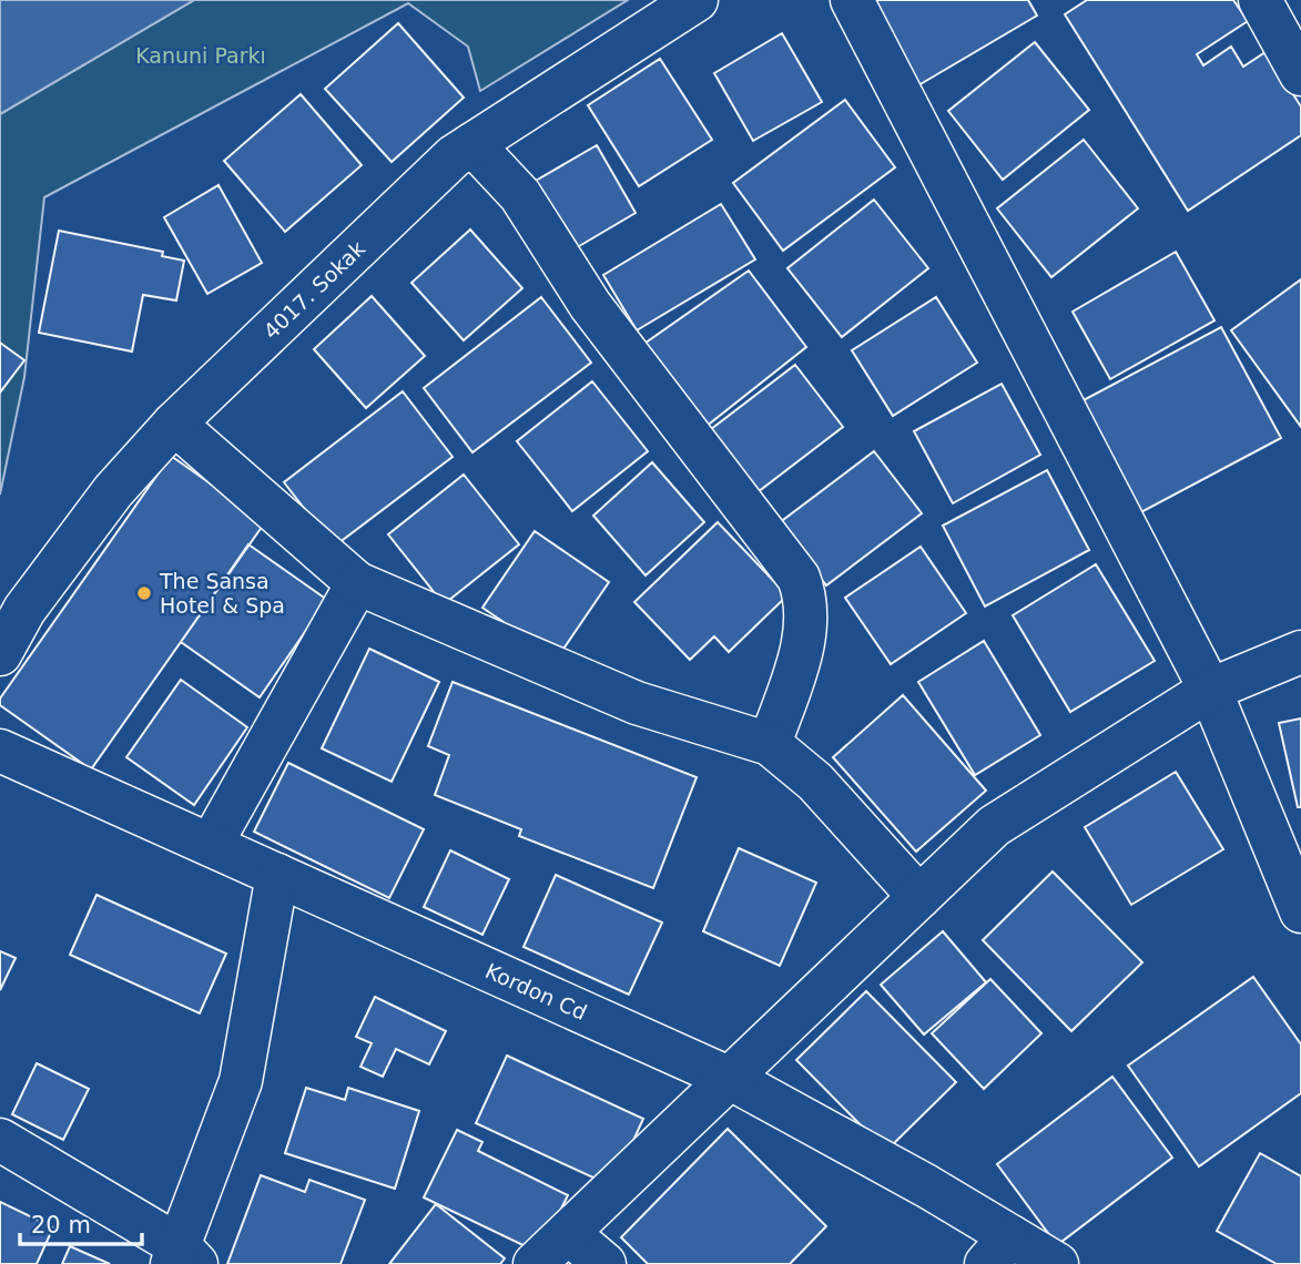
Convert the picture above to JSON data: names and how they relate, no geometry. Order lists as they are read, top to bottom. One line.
{"streets":{"street":["4017. Sokak","Kordon Cd"]},"parks":["Kanuni Parkı"],"places":["The Sansa Hotel & Spa"],"scale_bar":"20 m"}
